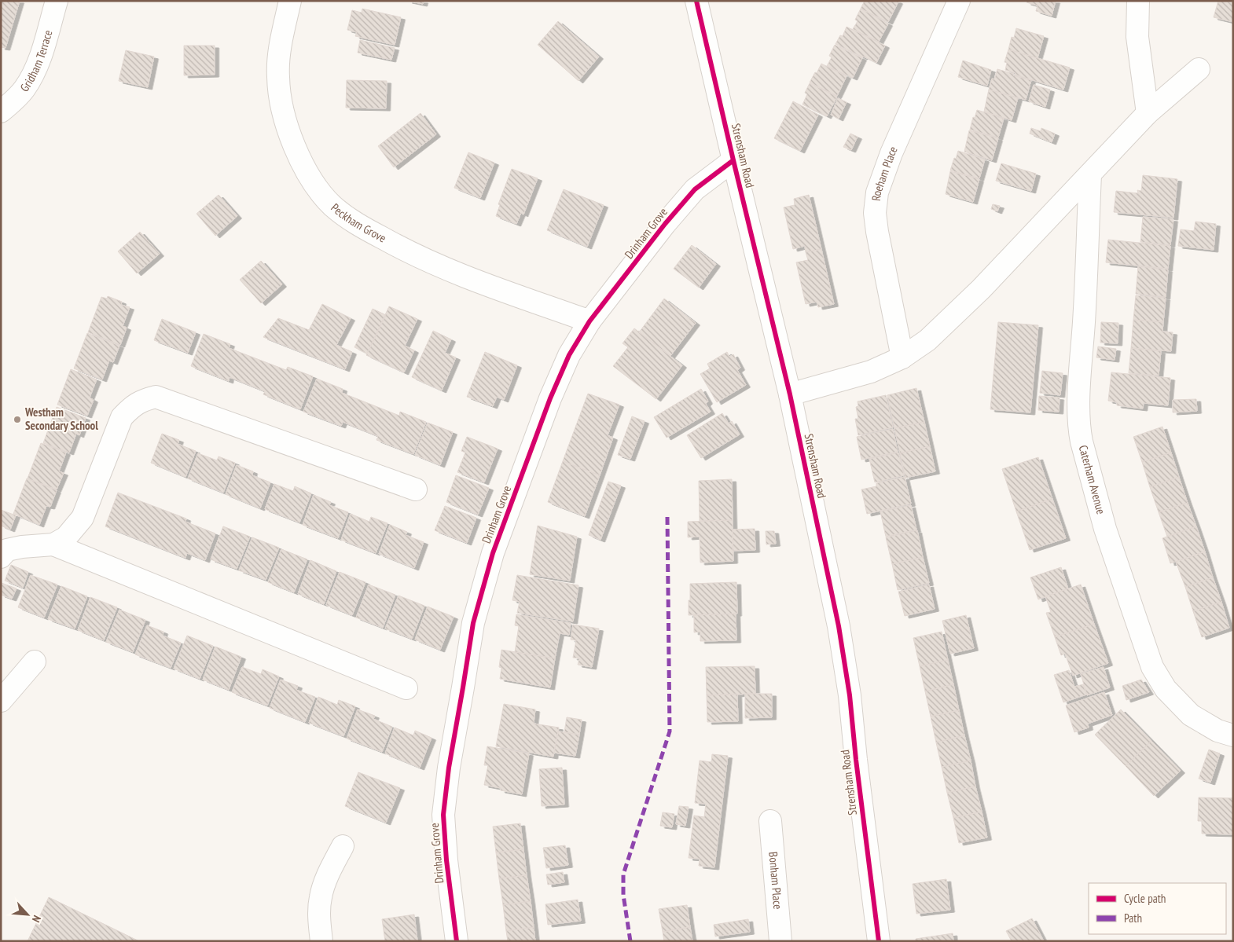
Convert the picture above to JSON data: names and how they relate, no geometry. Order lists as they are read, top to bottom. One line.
{"streets":{"street":["Gridham Terrace","Strensham Road","Roeham Place","Peckham Grove","Drinham Grove","Caterham Avenue","Bonham Place"]},"crossings":[["Strensham Road","Drinham Grove"],["Peckham Grove","Drinham Grove"]],"places":["Westham Secondary School"],"legend":["Cycle path","Path"],"north":"bottom right"}
